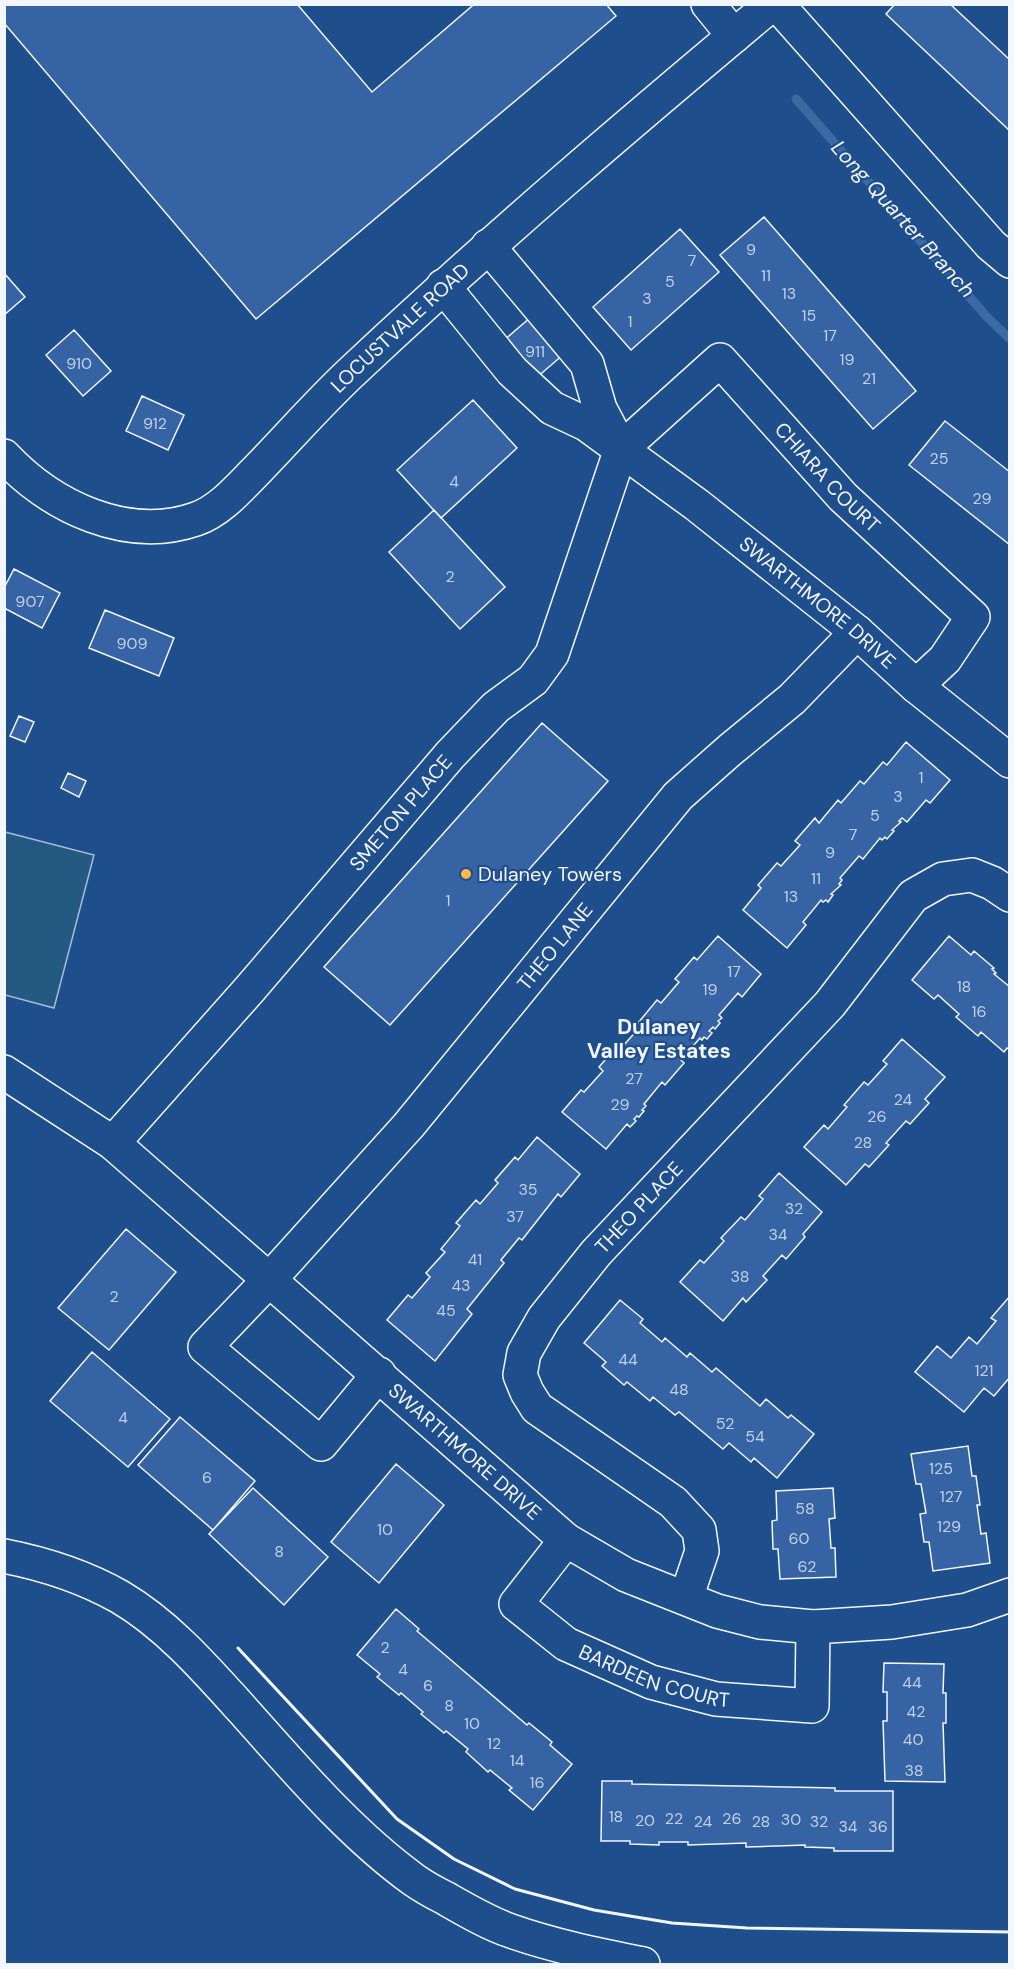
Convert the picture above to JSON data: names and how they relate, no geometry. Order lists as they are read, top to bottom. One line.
{"streets":{"main road":["LOCUSTVALE ROAD","CHIARA COURT","SWARTHMORE DRIVE","SMETON PLACE","THEO LANE","THEO PLACE","BARDEEN COURT"]},"crossings":[["LOCUSTVALE ROAD","SWARTHMORE DRIVE"],["CHIARA COURT","SWARTHMORE DRIVE"],["CHIARA COURT","SMETON PLACE"],["SWARTHMORE DRIVE","SMETON PLACE"],["SWARTHMORE DRIVE","THEO LANE"],["SWARTHMORE DRIVE","THEO PLACE"],["SWARTHMORE DRIVE","BARDEEN COURT"]],"districts":["Dulaney Valley Estates"],"water":["Long Quarter Branch"],"places":["Dulaney Towers"],"house_numbers":["9","7","11","5","13","3","15","1","17","911","19","910","21","912","25","4","29","2","907","909","1","3","5","7","9","11","13","1","17","18","19","16","27","24","29","26","28","35","32","37","34","41","38","43","2","45","44","121","48","4","52","54","125","6","127","58","129","10","60","8","62","2","4","44","6","8","42","10","40","12","14","38","16","18","22","26","30","20","24","28","32","34","36"]}
